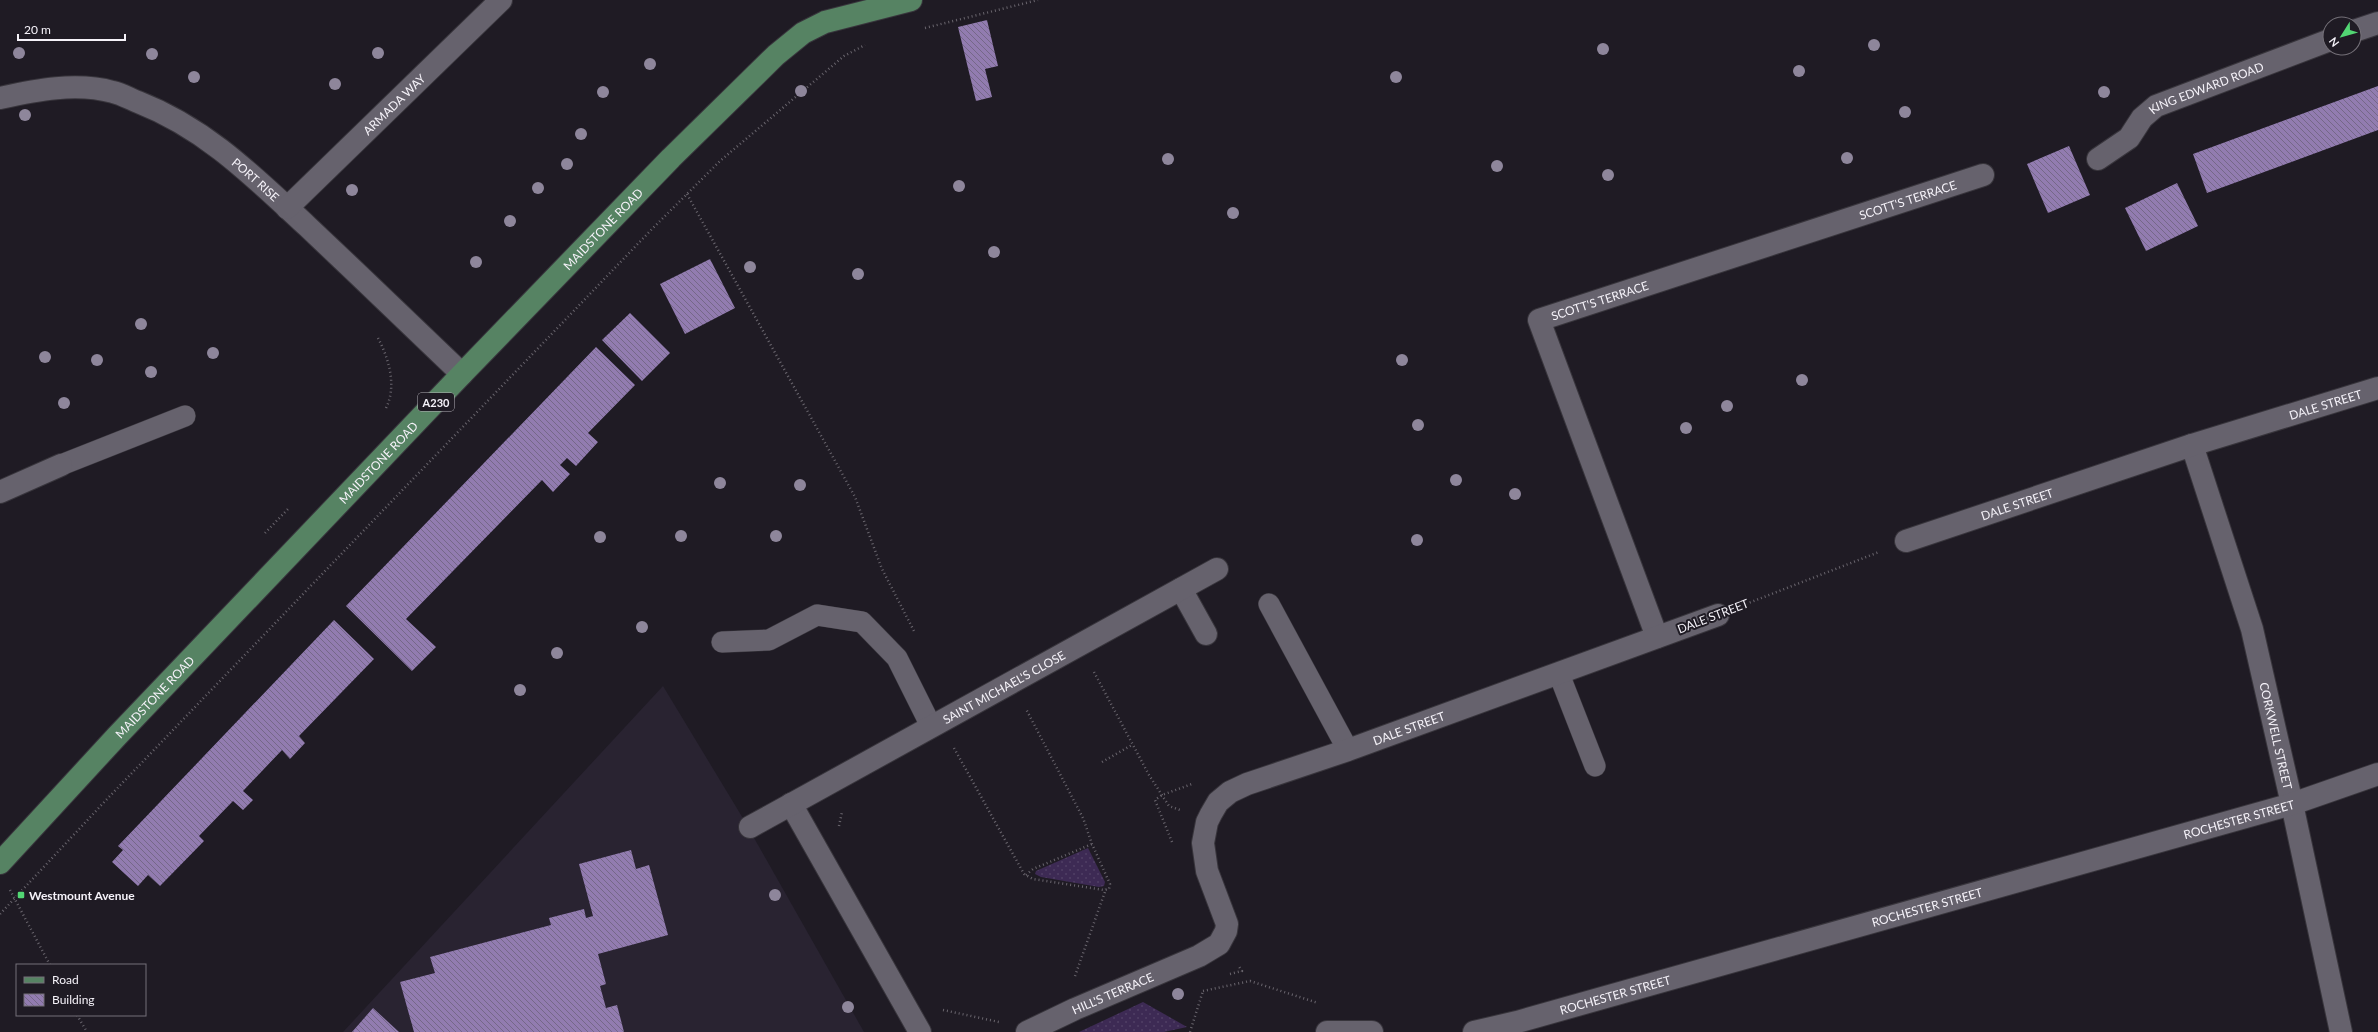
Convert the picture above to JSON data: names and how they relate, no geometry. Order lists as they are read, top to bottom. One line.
{"streets":{"main road":["MAIDSTONE ROAD","A230"],"street":["KING EDWARD ROAD","ARMADA WAY","PORT RISE","SCOTT'S TERRACE","DALE STREET","SAINT MICHAEL'S CLOSE","CORKWELL STREET","ROCHESTER STREET","HILL'S TERRACE"]},"crossings":[["ARMADA WAY","PORT RISE"],["PORT RISE","MAIDSTONE ROAD"],["SCOTT'S TERRACE","DALE STREET"],["DALE STREET","CORKWELL STREET"],["DALE STREET","HILL'S TERRACE"],["CORKWELL STREET","ROCHESTER STREET"]],"places":{"transit":["Westmount Avenue"]},"legend":["Road","Building"],"scale_bar":"20 m","north":"bottom left"}
